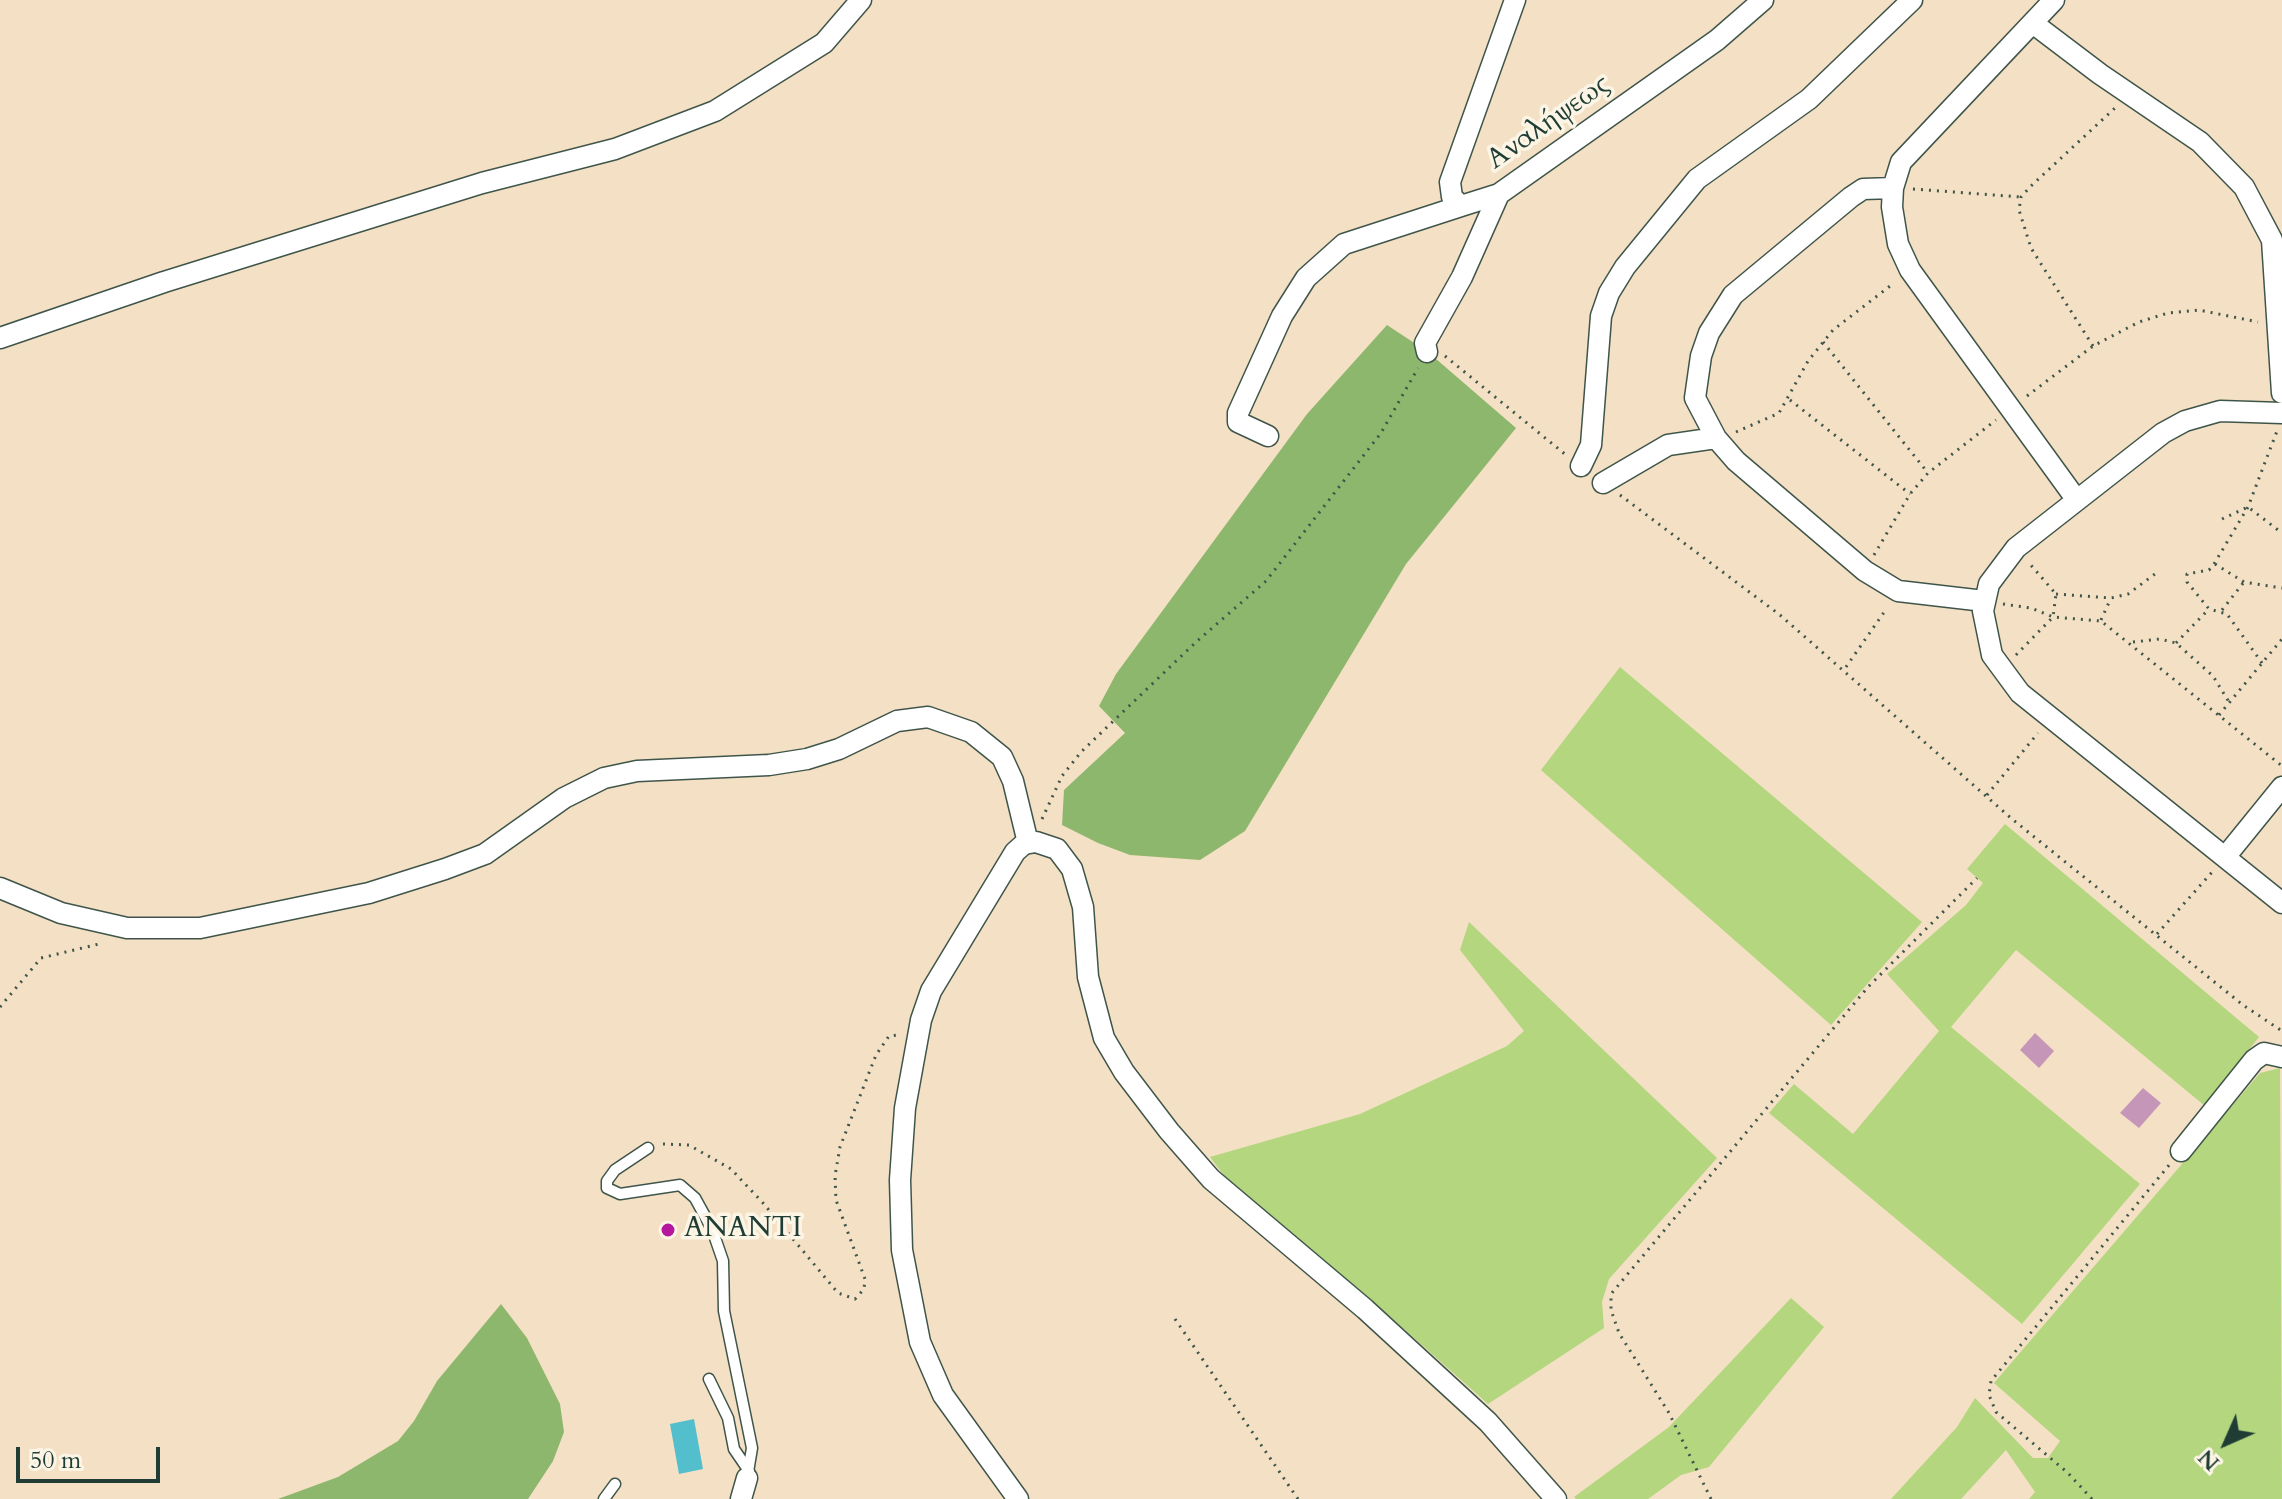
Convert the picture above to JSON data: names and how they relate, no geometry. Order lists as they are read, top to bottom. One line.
{"streets":{"street":["Αναλήψεως"]},"places":["ΑΝΑΝΤΙ"],"scale_bar":"50 m","north":"bottom left"}
